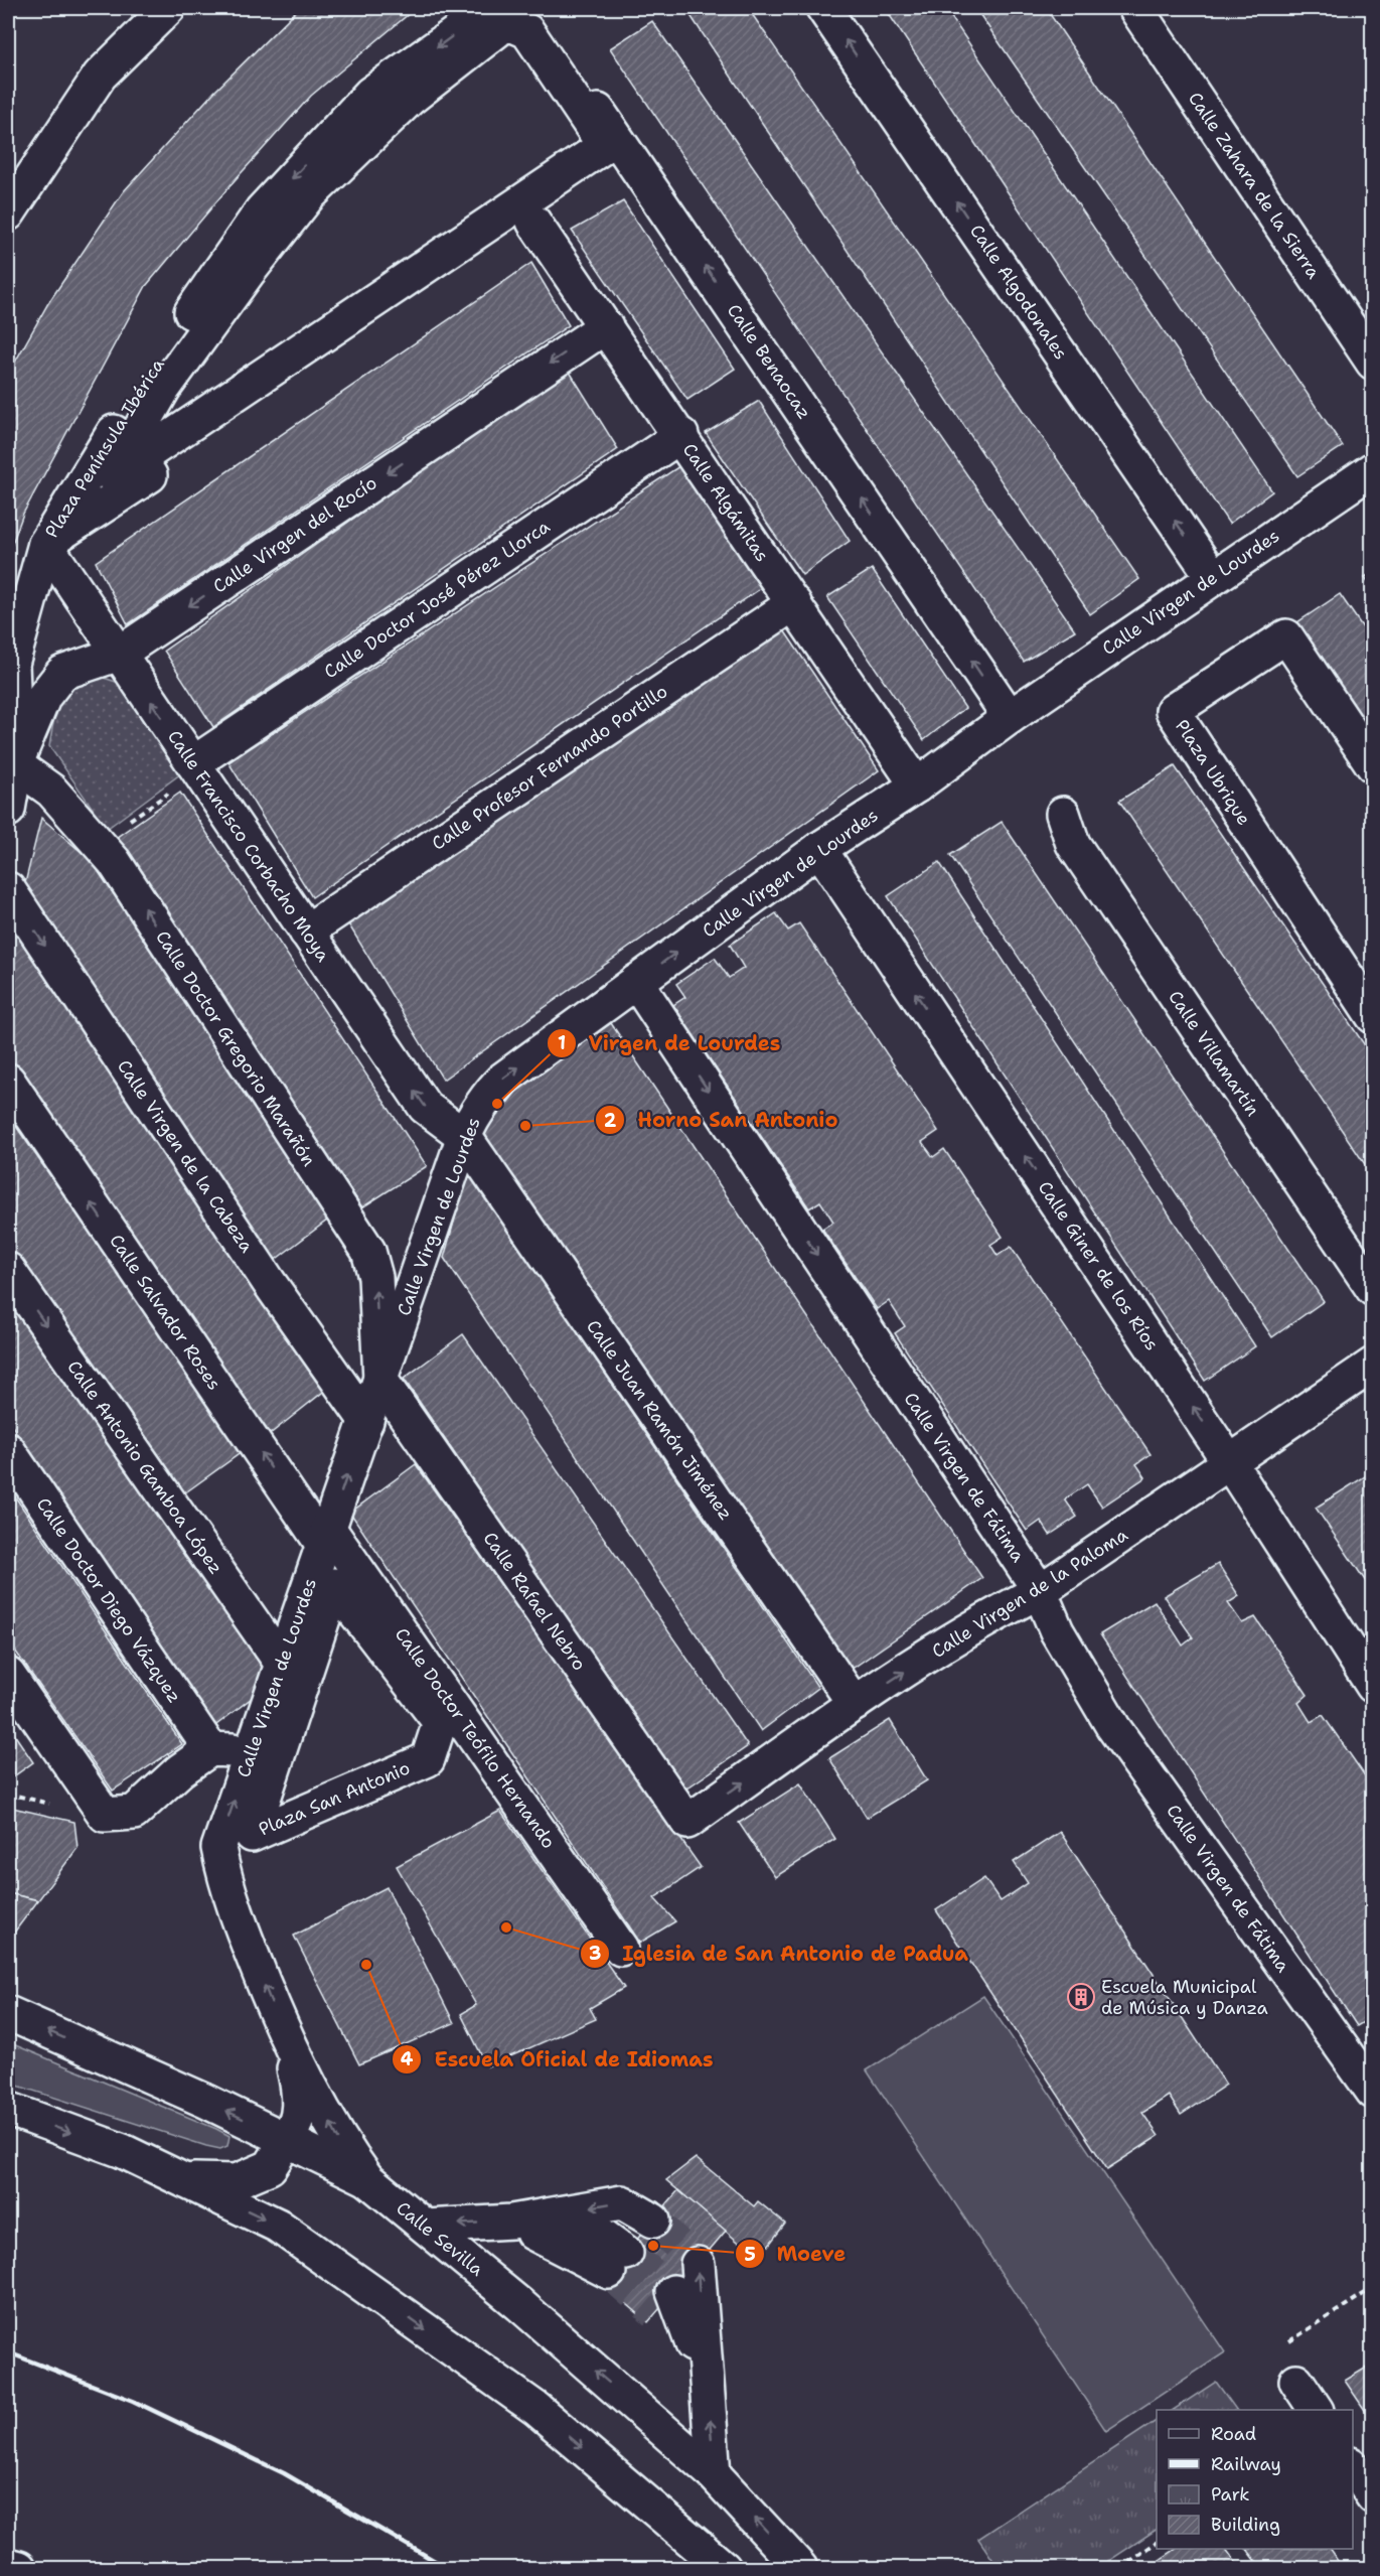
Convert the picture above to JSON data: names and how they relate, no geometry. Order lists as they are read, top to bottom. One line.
{"streets":{"street":["Calle Zahara de la Sierra","Calle Algodonales","Calle Benaocaz","Plaza Península Ibérica","Calle Algámitas","Calle Virgen del Rocío","Calle Virgen de Lourdes","Calle Doctor José Pérez Llorca","Calle Profesor Fernando Portillo","Plaza Ubrique","Calle Francisco Corbacho Moya","Calle Doctor Gregorio Marañón","Calle Villamartín","Calle Virgen de la Cabeza","Calle Giner de los Ríos","Calle Salvador Roses","Calle Juan Ramón Jiménez","Calle Antonio Gamboa López","Calle Virgen de Fátima","Calle Virgen de la Paloma","Calle Doctor Diego Vázquez","Calle Rafael Nebro","Calle Doctor Teófilo Hernando","Plaza San Antonio","Calle Sevilla"]},"crossings":[["Calle Algodonales","Calle Virgen de Lourdes"],["Calle Benaocaz","Plaza Península Ibérica"],["Calle Benaocaz","Calle Virgen de Lourdes"],["Plaza Península Ibérica","Calle Algámitas"],["Plaza Península Ibérica","Calle Francisco Corbacho Moya"],["Calle Algámitas","Calle Virgen del Rocío"],["Calle Algámitas","Calle Virgen de Lourdes"],["Calle Algámitas","Calle Doctor José Pérez Llorca"],["Calle Algámitas","Calle Profesor Fernando Portillo"],["Calle Virgen del Rocío","Calle Francisco Corbacho Moya"],["Calle Virgen del Rocío","Calle Doctor Gregorio Marañón"],["Calle Virgen de Lourdes","Calle Francisco Corbacho Moya"],["Calle Virgen de Lourdes","Calle Doctor Gregorio Marañón"],["Calle Virgen de Lourdes","Calle Virgen de la Cabeza"],["Calle Virgen de Lourdes","Calle Giner de los Ríos"],["Calle Virgen de Lourdes","Calle Salvador Roses"],["Calle Virgen de Lourdes","Calle Juan Ramón Jiménez"],["Calle Virgen de Lourdes","Calle Antonio Gamboa López"],["Calle Virgen de Lourdes","Calle Virgen de Fátima"],["Calle Virgen de Lourdes","Calle Rafael Nebro"],["Calle Virgen de Lourdes","Calle Doctor Teófilo Hernando"],["Calle Virgen de Lourdes","Calle Sevilla"],["Calle Doctor José Pérez Llorca","Calle Francisco Corbacho Moya"],["Calle Profesor Fernando Portillo","Calle Francisco Corbacho Moya"],["Calle Francisco Corbacho Moya","Calle Juan Ramón Jiménez"],["Calle Doctor Gregorio Marañón","Calle Rafael Nebro"],["Calle Giner de los Ríos","Calle Virgen de la Paloma"],["Calle Salvador Roses","Calle Doctor Teófilo Hernando"],["Calle Juan Ramón Jiménez","Calle Virgen de la Paloma"],["Calle Virgen de Fátima","Calle Virgen de la Paloma"],["Calle Virgen de la Paloma","Calle Rafael Nebro"]],"one_way":["Calle Algodonales","Calle Benaocaz","Calle Virgen del Rocío","Calle Virgen de Lourdes","Calle Francisco Corbacho Moya","Calle Doctor Gregorio Marañón","Calle Virgen de la Cabeza","Calle Giner de los Ríos","Calle Salvador Roses","Calle Antonio Gamboa López","Calle Virgen de Fátima","Calle Virgen de la Paloma"],"places":{"other":["Virgen de Lourdes","Horno San Antonio","Iglesia de San Antonio de Padua","Escuela Oficial de Idiomas","Moeve"],"building":["Escuela Municipal de Música y Danza"]},"legend":["Road","Railway","Park","Building"]}
